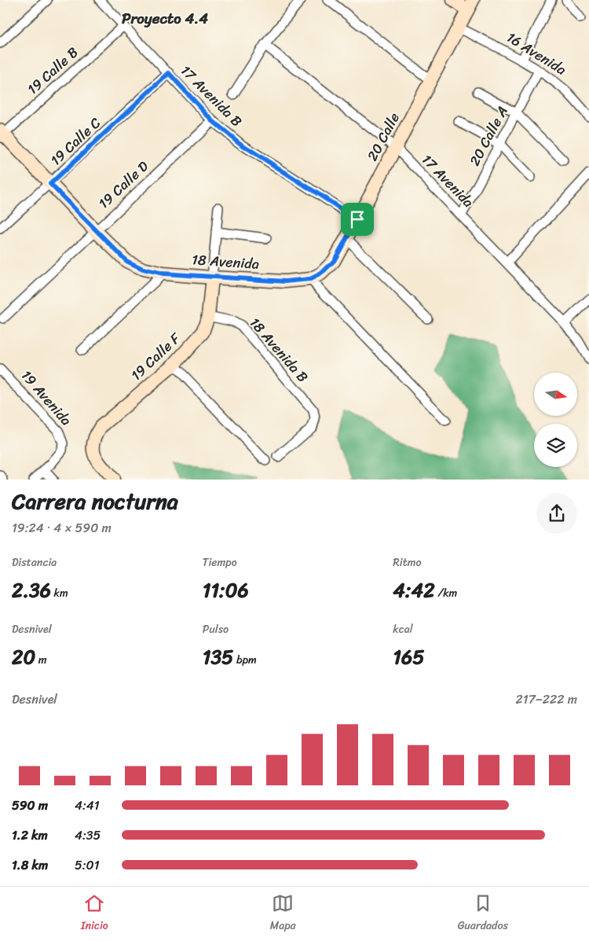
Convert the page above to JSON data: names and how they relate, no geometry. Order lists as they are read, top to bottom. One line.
{"streets":{"street":["16 Avenida","19 Calle B","17 Avenida B","20 Calle A","20 Calle","19 Calle C","17 Avenida","19 Calle D","18 Avenida","18 Avenida B","19 Calle F","19 Avenida"]},"crossings":[["16 Avenida","20 Calle A"],["16 Avenida","20 Calle"],["19 Calle B","17 Avenida B"],["19 Calle B","18 Avenida"],["17 Avenida B","20 Calle"],["17 Avenida B","19 Calle C"],["17 Avenida B","19 Calle D"],["20 Calle A","17 Avenida"],["20 Calle","17 Avenida"],["20 Calle","18 Avenida"],["19 Calle C","18 Avenida"],["19 Calle D","18 Avenida"],["18 Avenida","19 Calle F"],["18 Avenida B","19 Calle F"]],"districts":["Proyecto 4.4"],"north":"right","page":{"heading":["Carrera nocturna","19:24 · 4 × 590 m"],"stats":[["Distancia","2.36 km"],["Tiempo","11:06"],["Ritmo","4:42 /km"],["Desnivel","20 m"],["Pulso","135 bpm"],["kcal","165"]],"chart":["Desnivel","217–222 m"],"list":[{"name":"590 m","note":"4:41"},{"name":"1.2 km","note":"4:35"},{"name":"1.8 km","note":"5:01"}],"tabs":["Inicio","Mapa","Guardados"]}}
